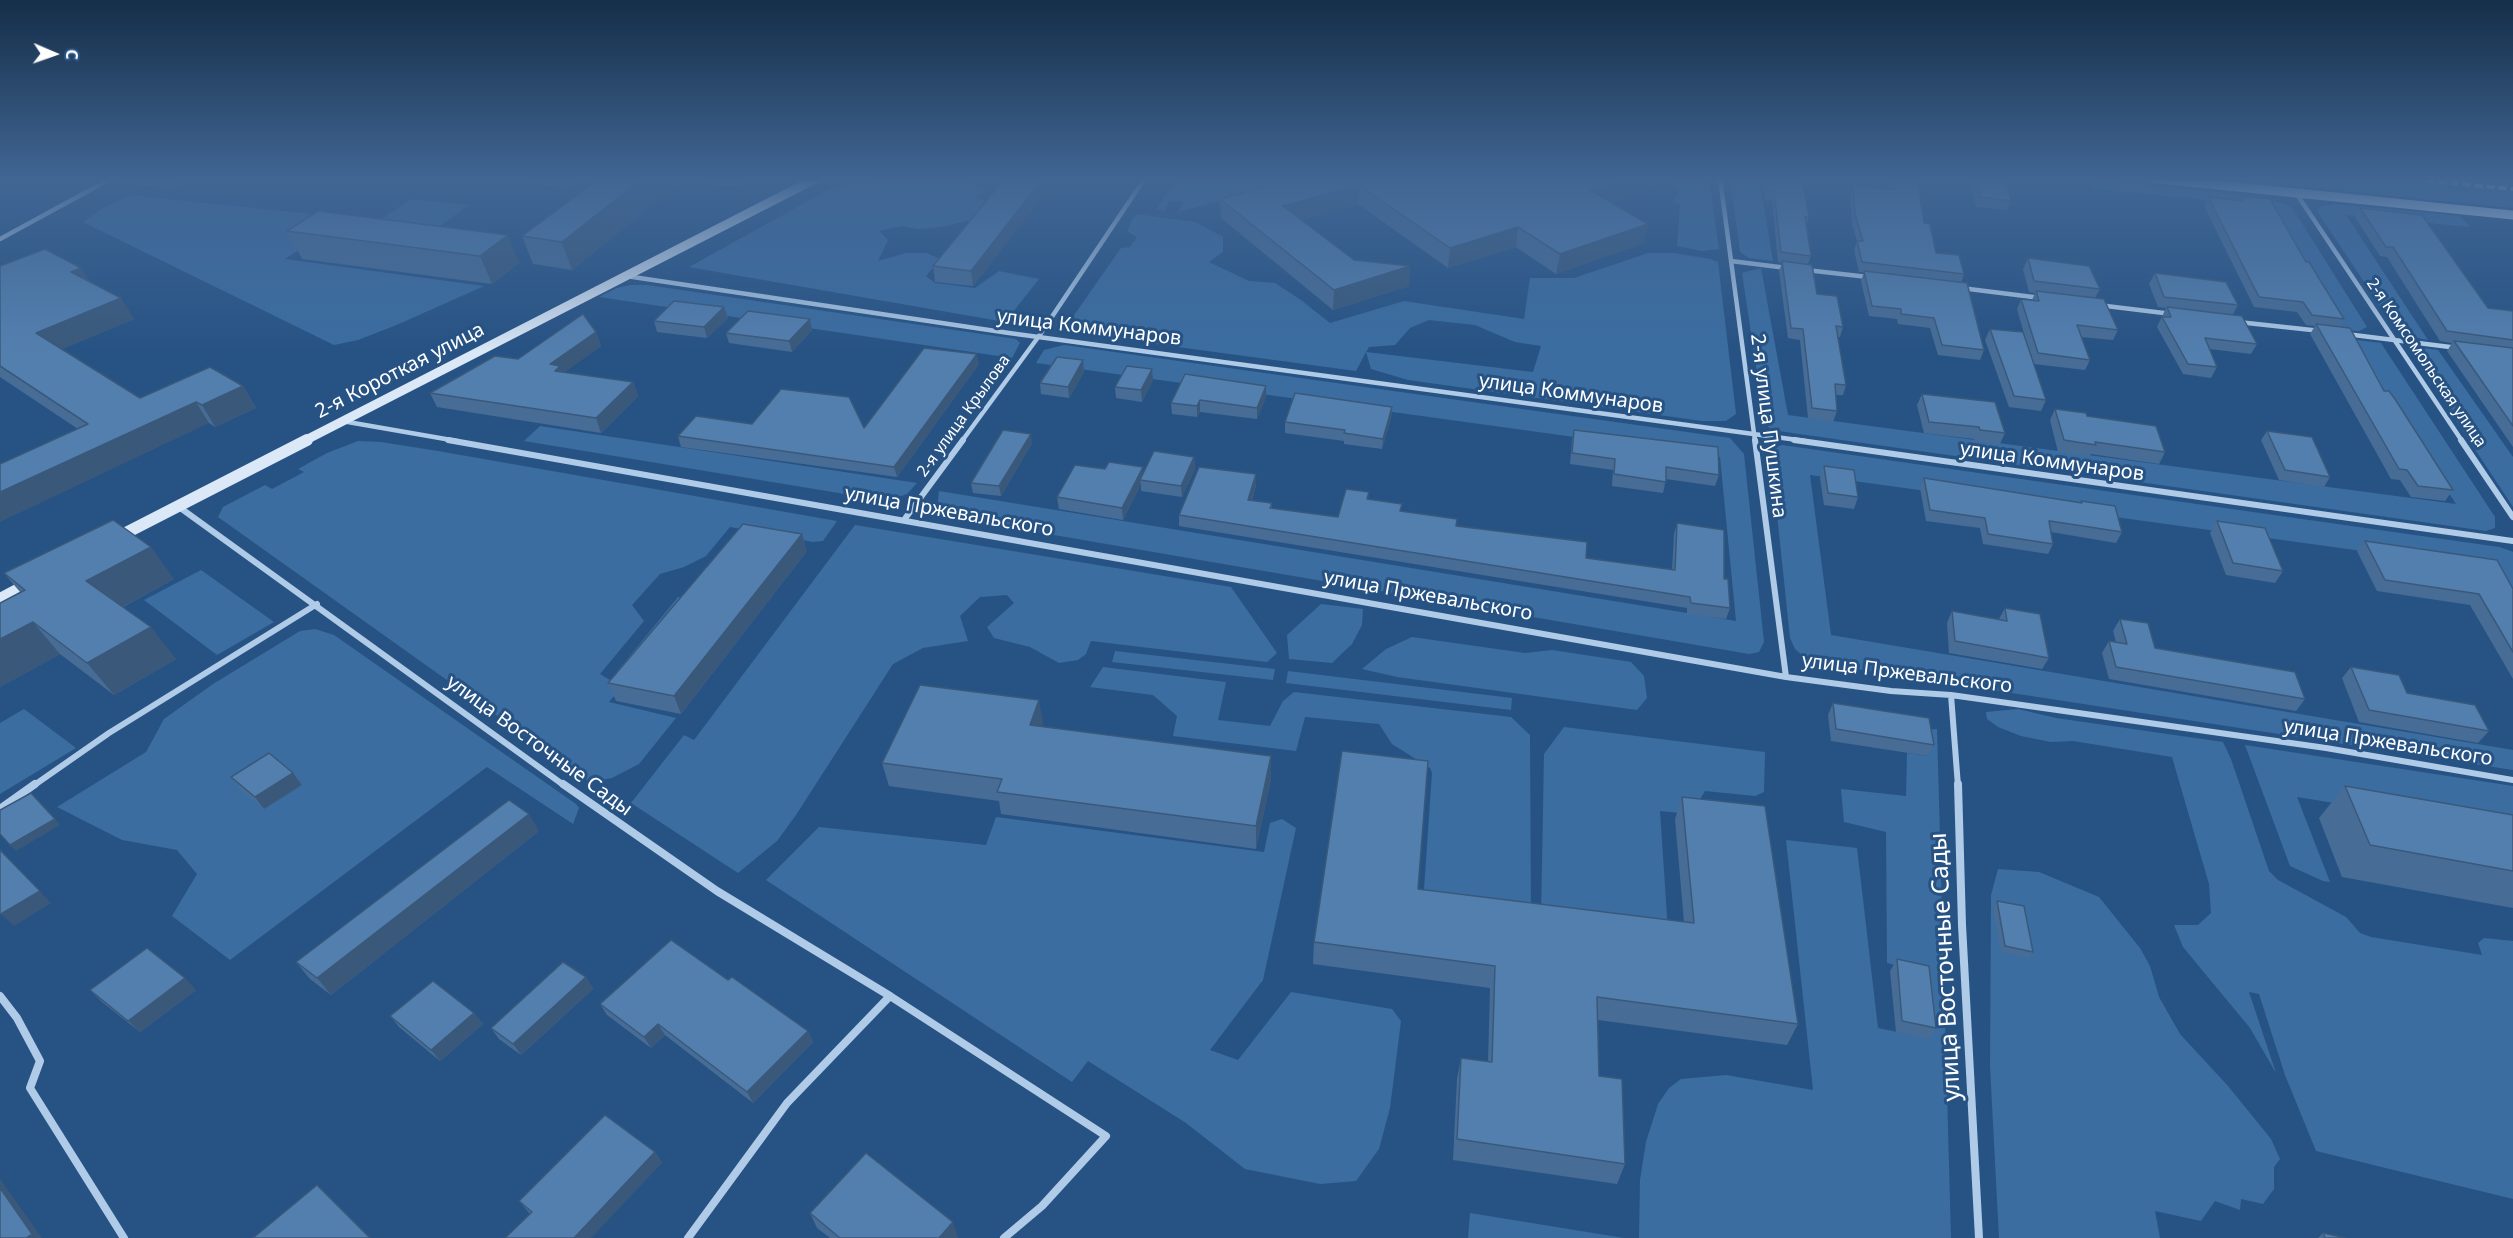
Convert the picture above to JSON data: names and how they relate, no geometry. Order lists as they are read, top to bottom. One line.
{"streets":{"street":["улица Коммунаров","2-я Комсомольская улица","2-я Короткая улица","2-я улица Крылова","2-я улица Пушкина","улица Пржевальского","улица Восточные Сады"]},"crossings":[["улица Коммунаров","2-я Короткая улица"],["улица Коммунаров","2-я улица Крылова"],["улица Коммунаров","2-я улица Пушкина"],["2-я Короткая улица","улица Пржевальского"],["2-я Короткая улица","улица Восточные Сады"],["2-я улица Крылова","улица Пржевальского"],["2-я улица Пушкина","улица Пржевальского"],["улица Пржевальского","улица Восточные Сады"]],"north":"right"}
